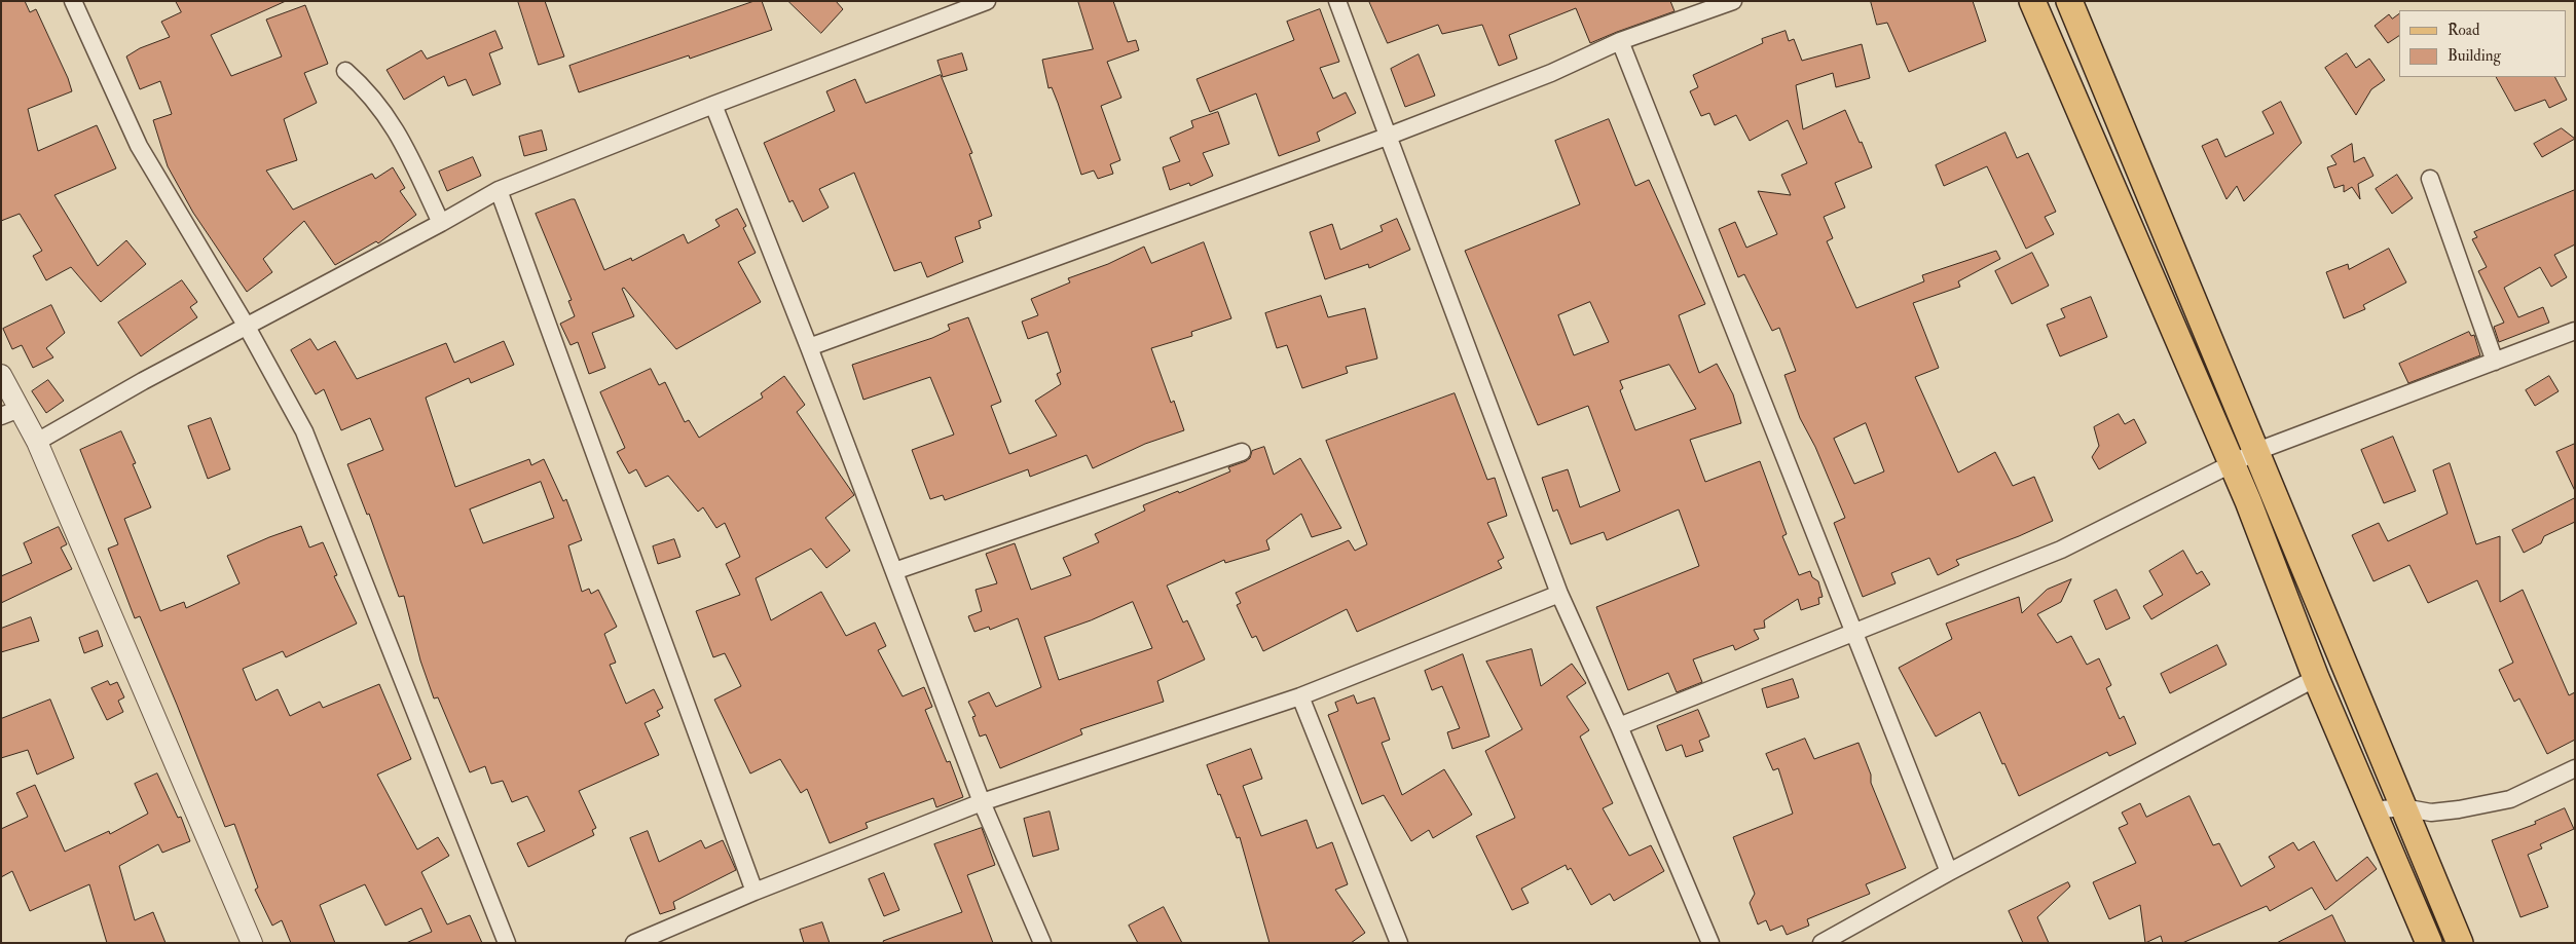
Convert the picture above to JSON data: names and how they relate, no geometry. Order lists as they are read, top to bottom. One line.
{"legend":["Road","Building"]}
